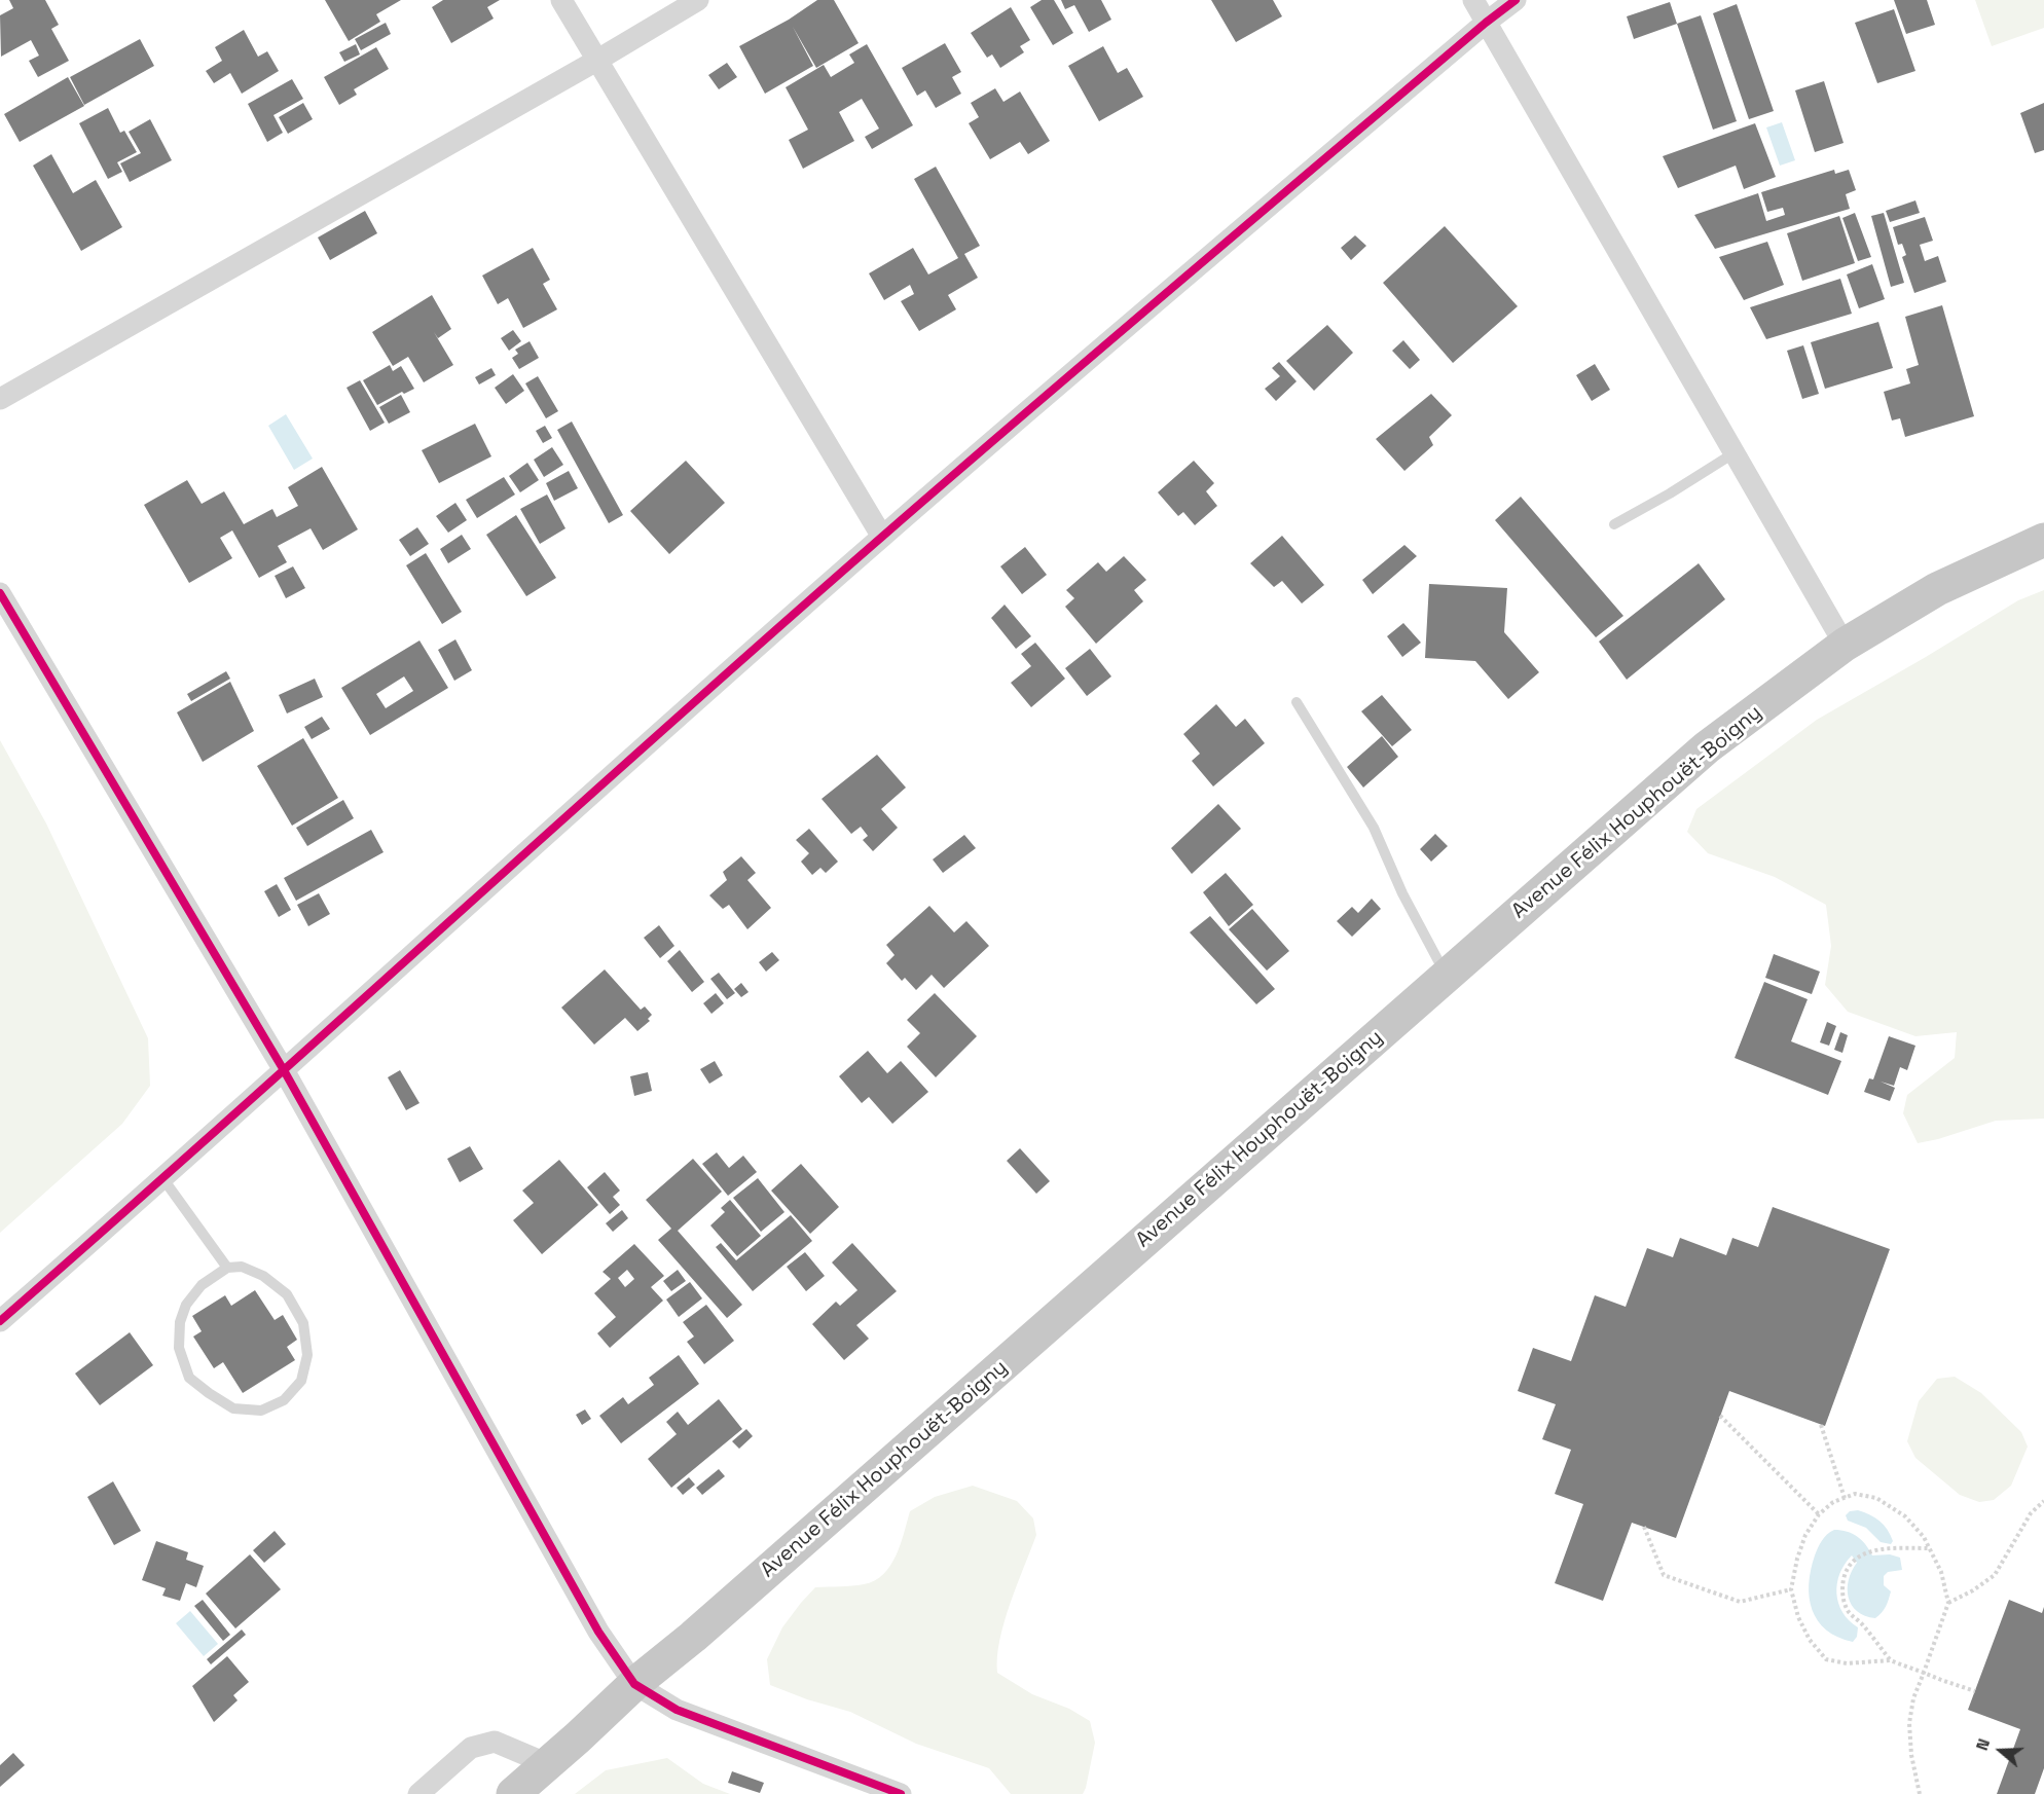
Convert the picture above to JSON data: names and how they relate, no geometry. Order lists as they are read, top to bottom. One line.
{"streets":{"highway":["Avenue Félix Houphouët-Boigny"]},"north":"left"}
